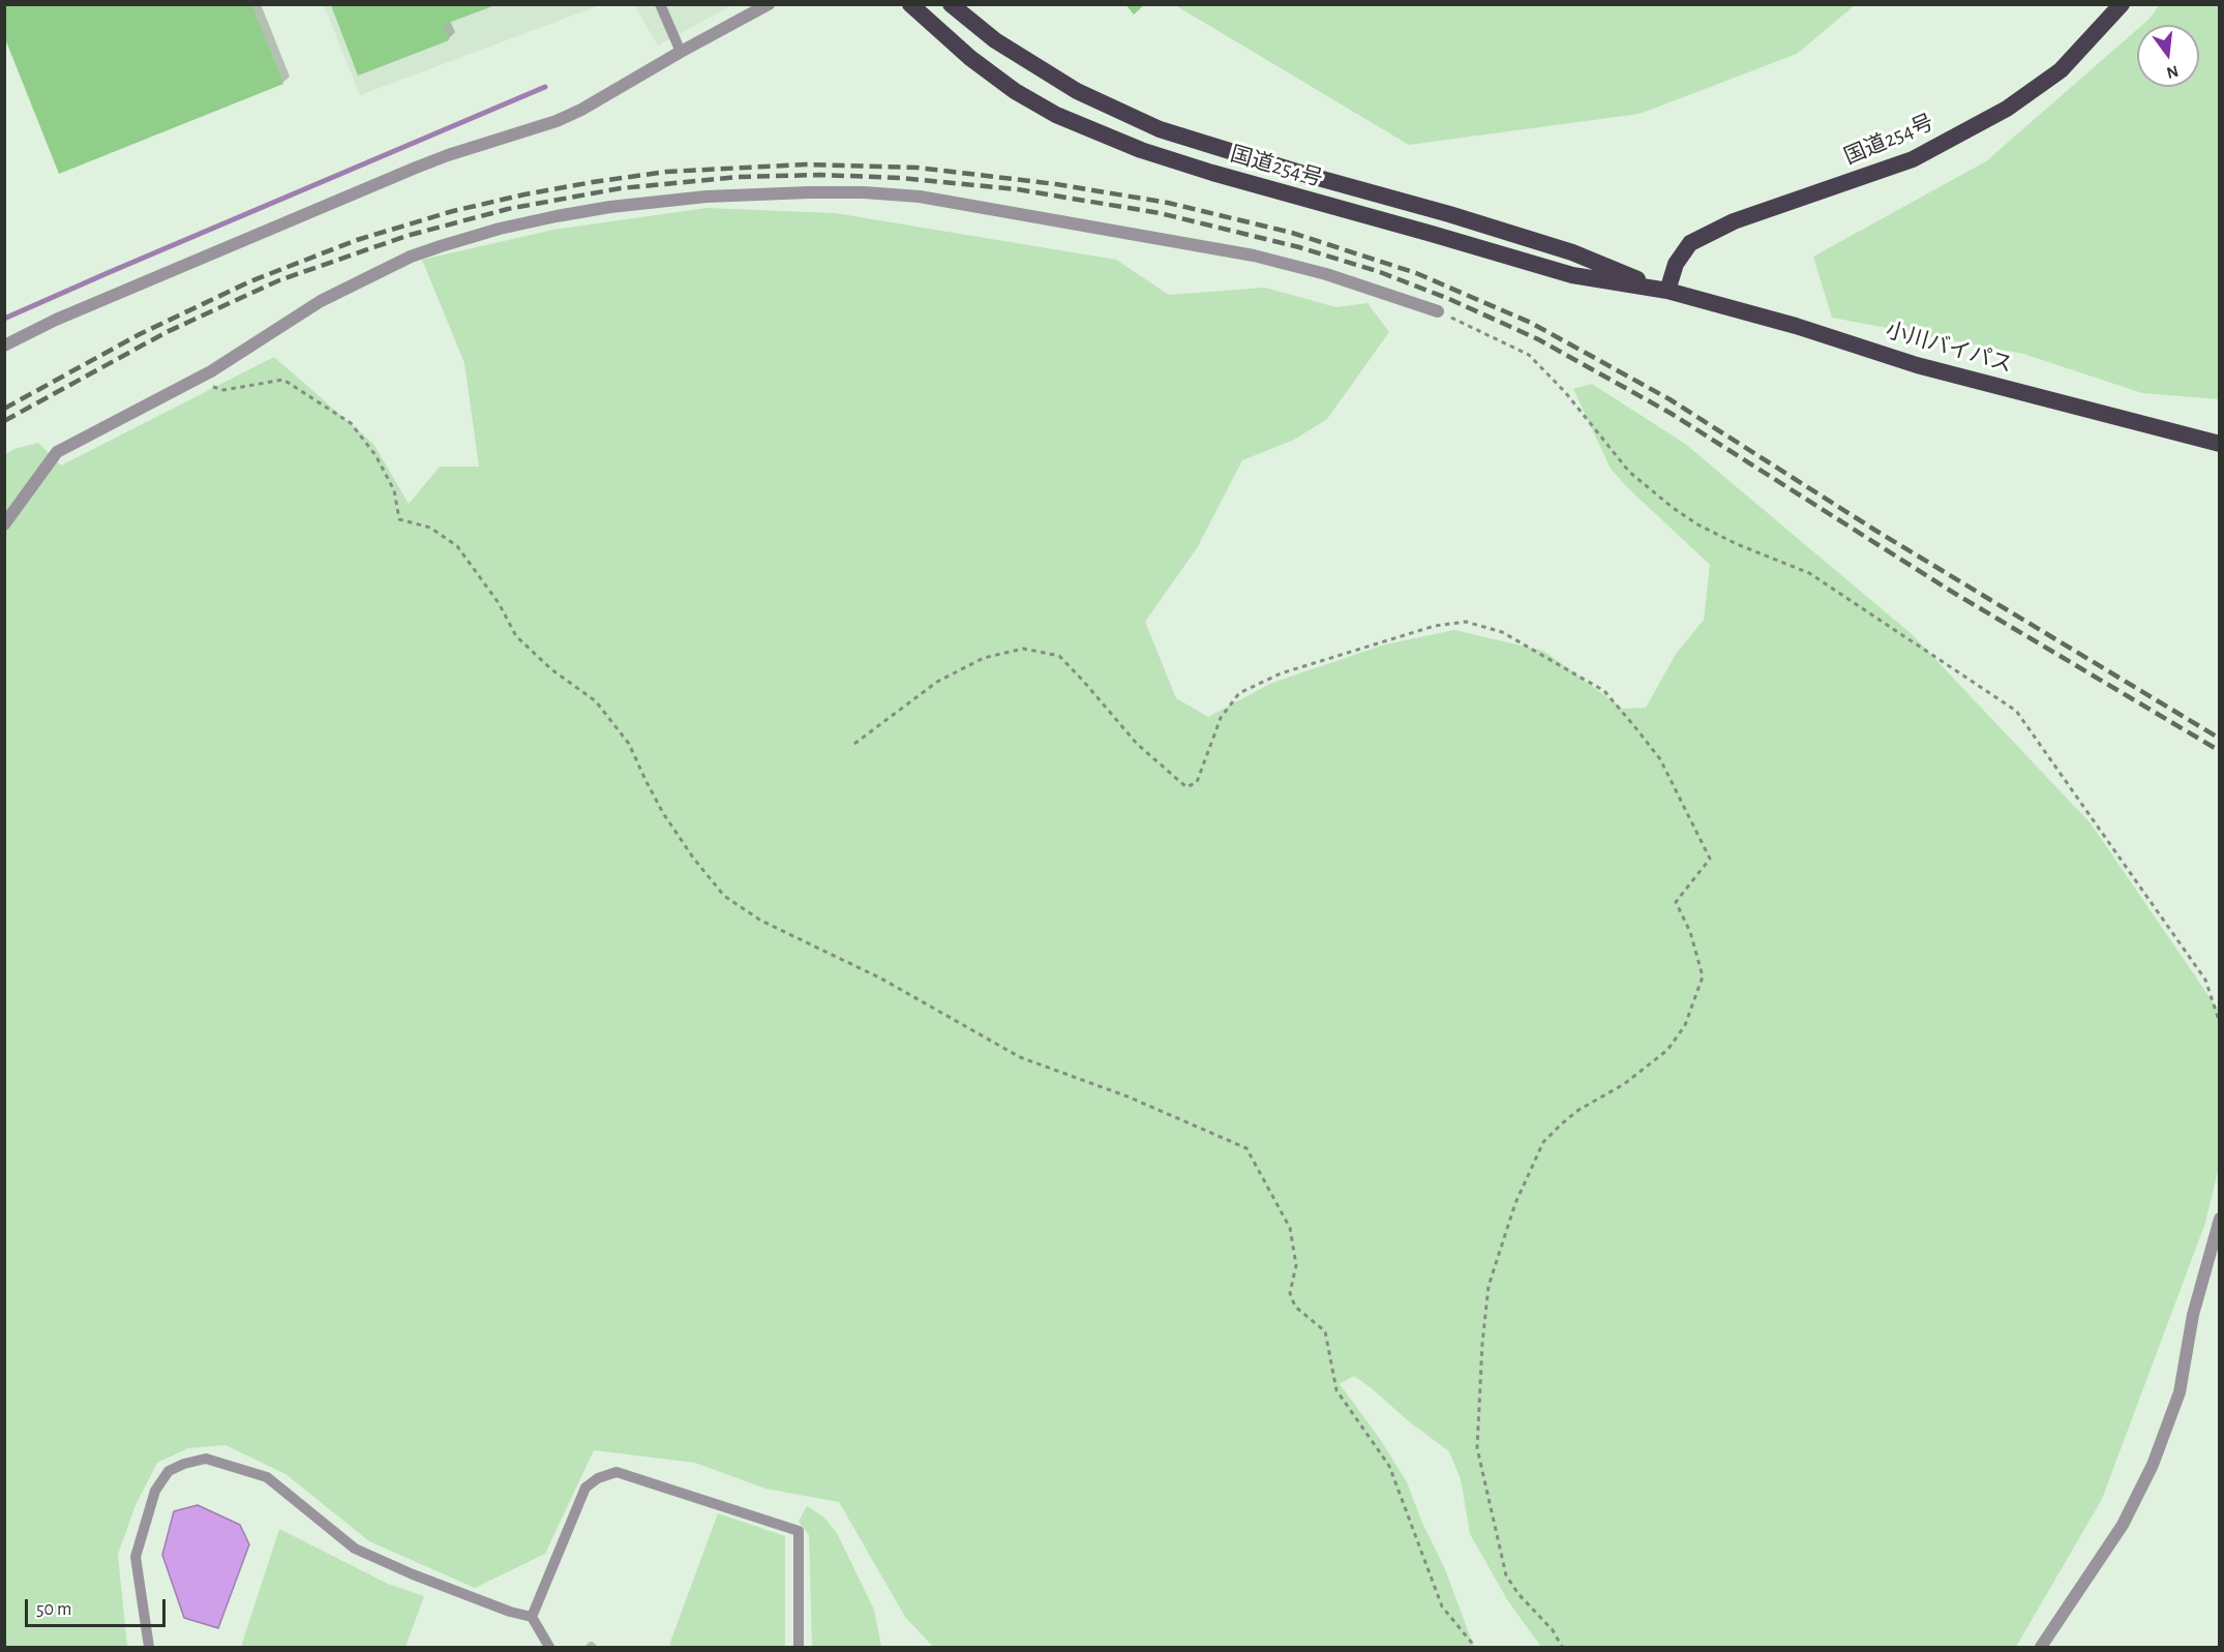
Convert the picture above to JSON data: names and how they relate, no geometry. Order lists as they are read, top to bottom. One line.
{"streets":{"highway":["国道254号","小川バイパス"]},"crossings":[["国道254号","小川バイパス"]],"scale_bar":"50 m","north":"bottom"}
